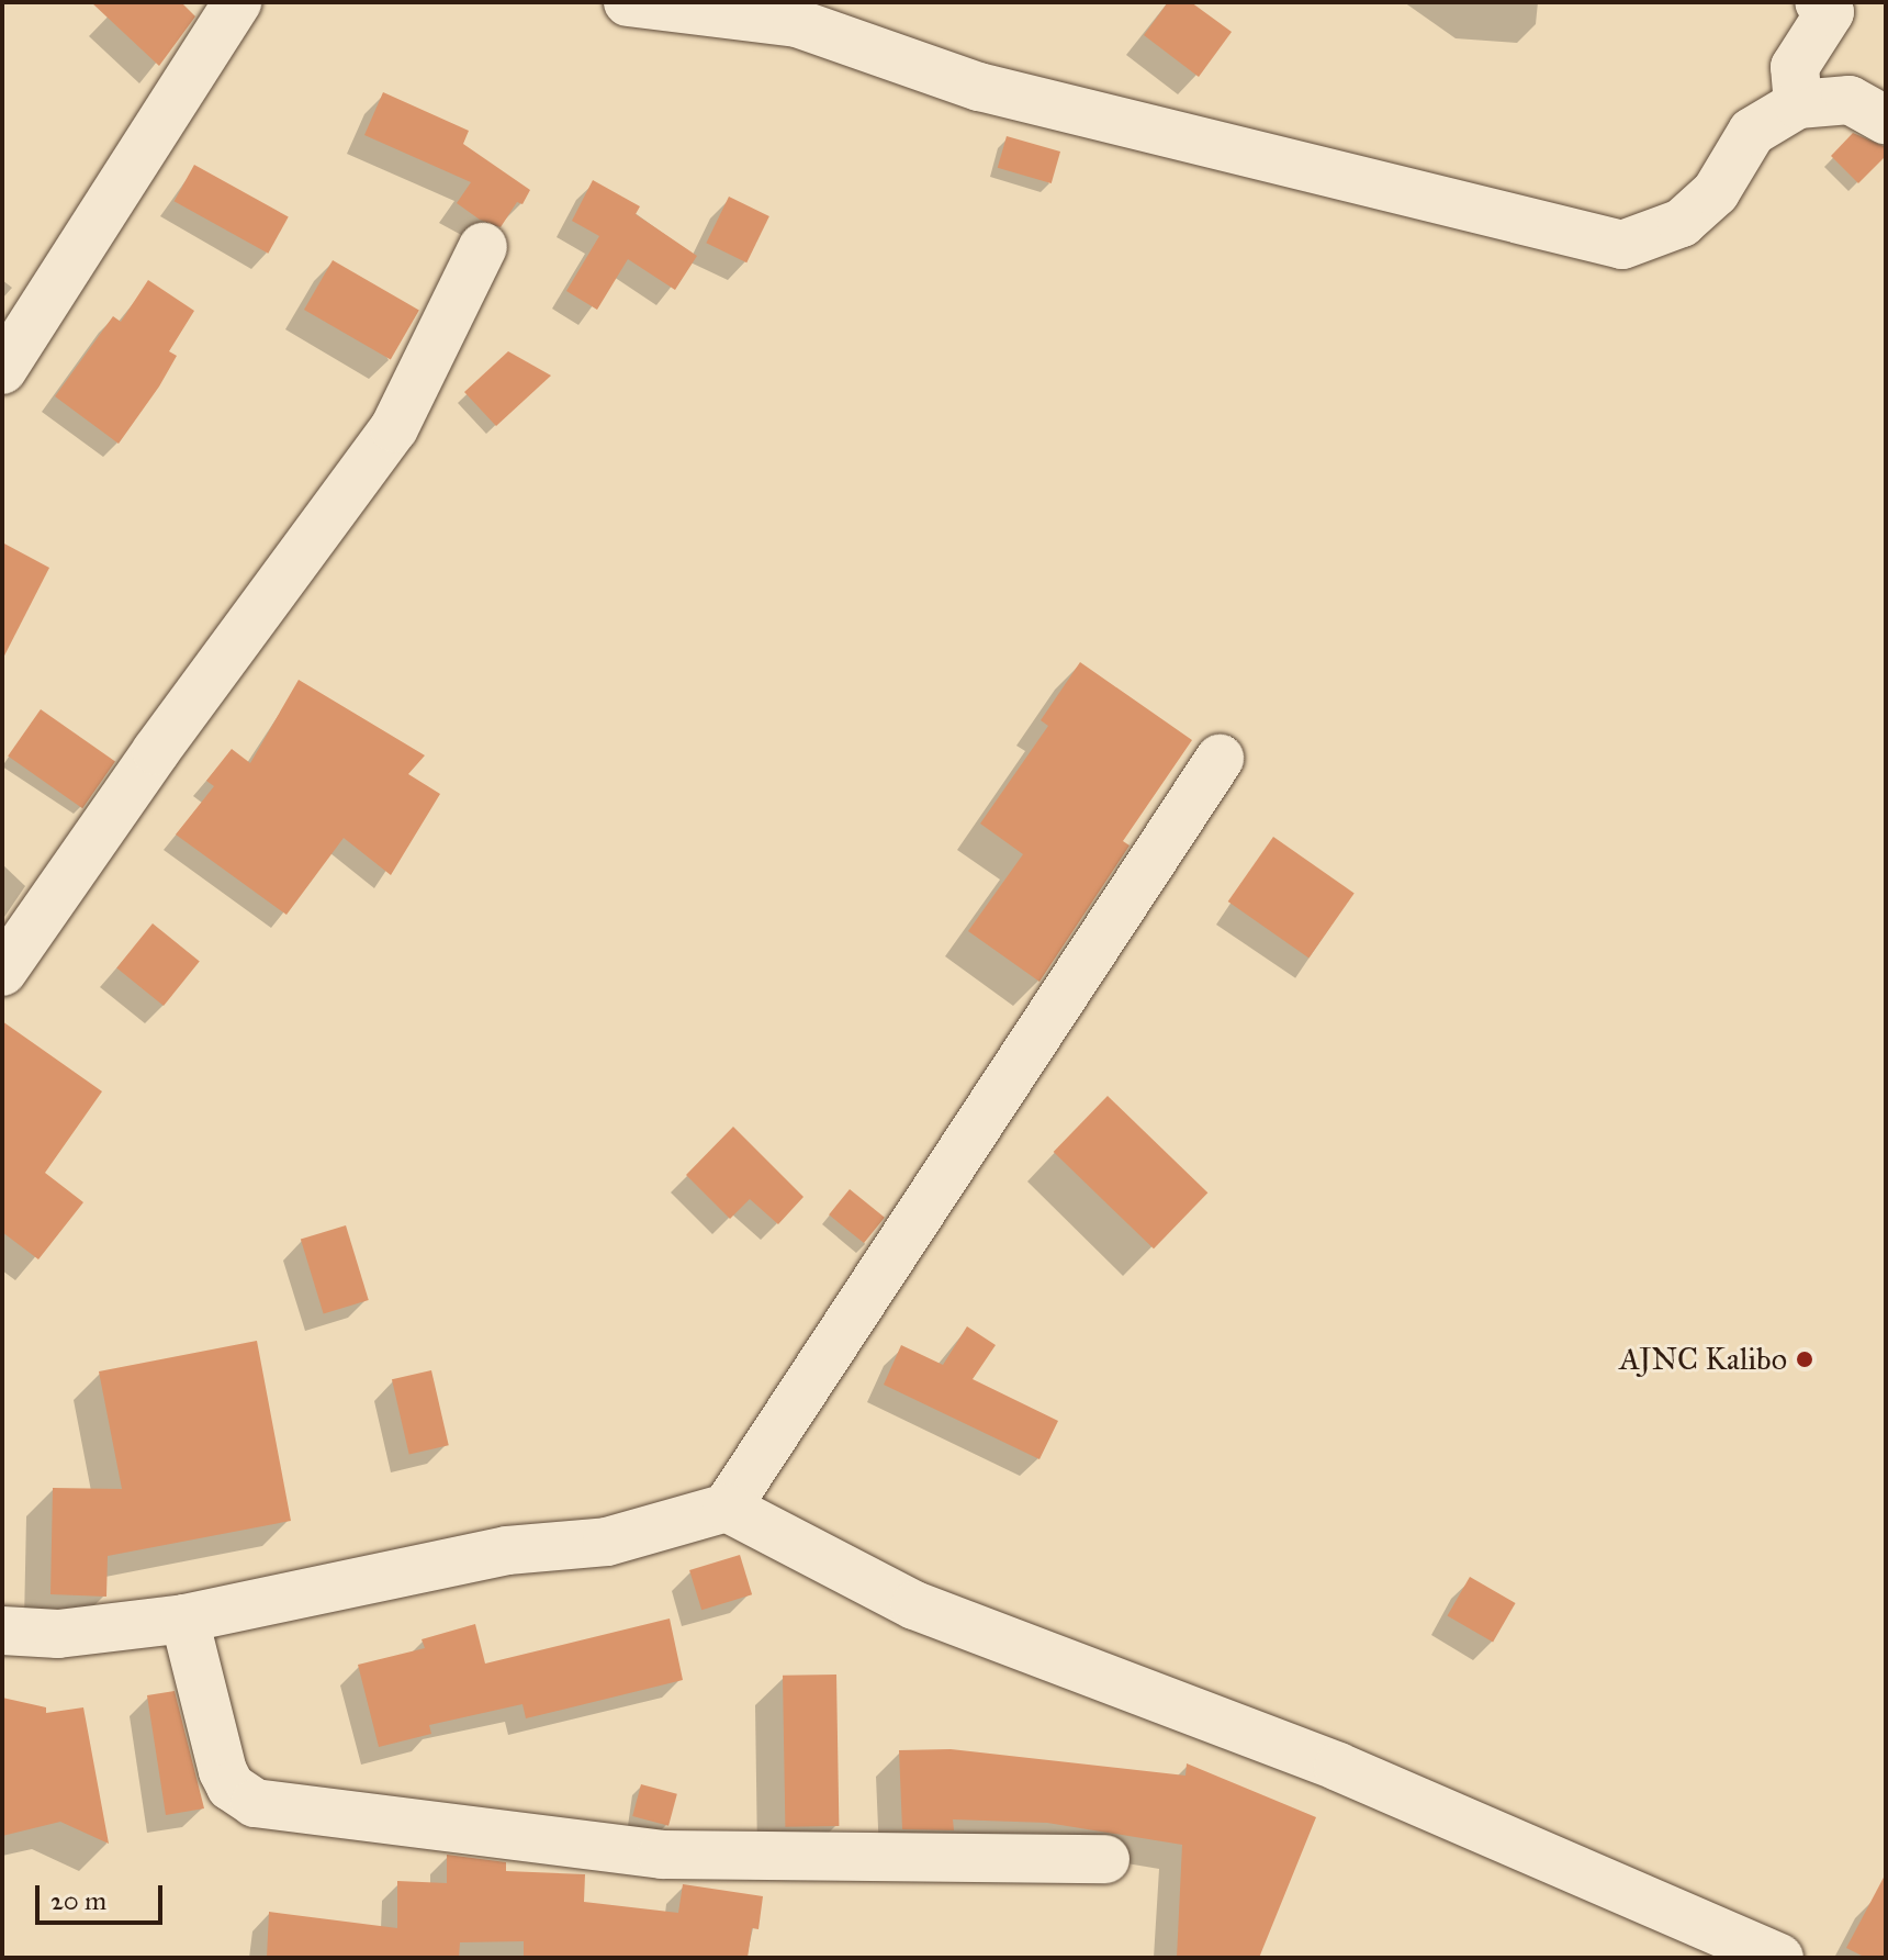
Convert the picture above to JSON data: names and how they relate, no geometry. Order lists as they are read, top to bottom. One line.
{"places":["AJNC Kalibo"],"scale_bar":"20 m"}
